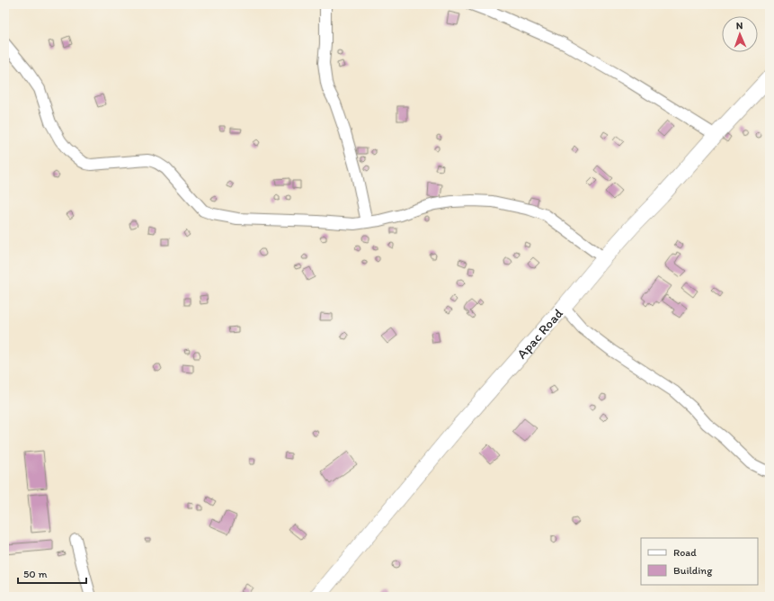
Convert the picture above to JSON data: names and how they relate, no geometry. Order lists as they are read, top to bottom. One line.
{"streets":{"main road":["Apac Road"]},"legend":["Road","Building"],"scale_bar":"50 m","north":"top"}
